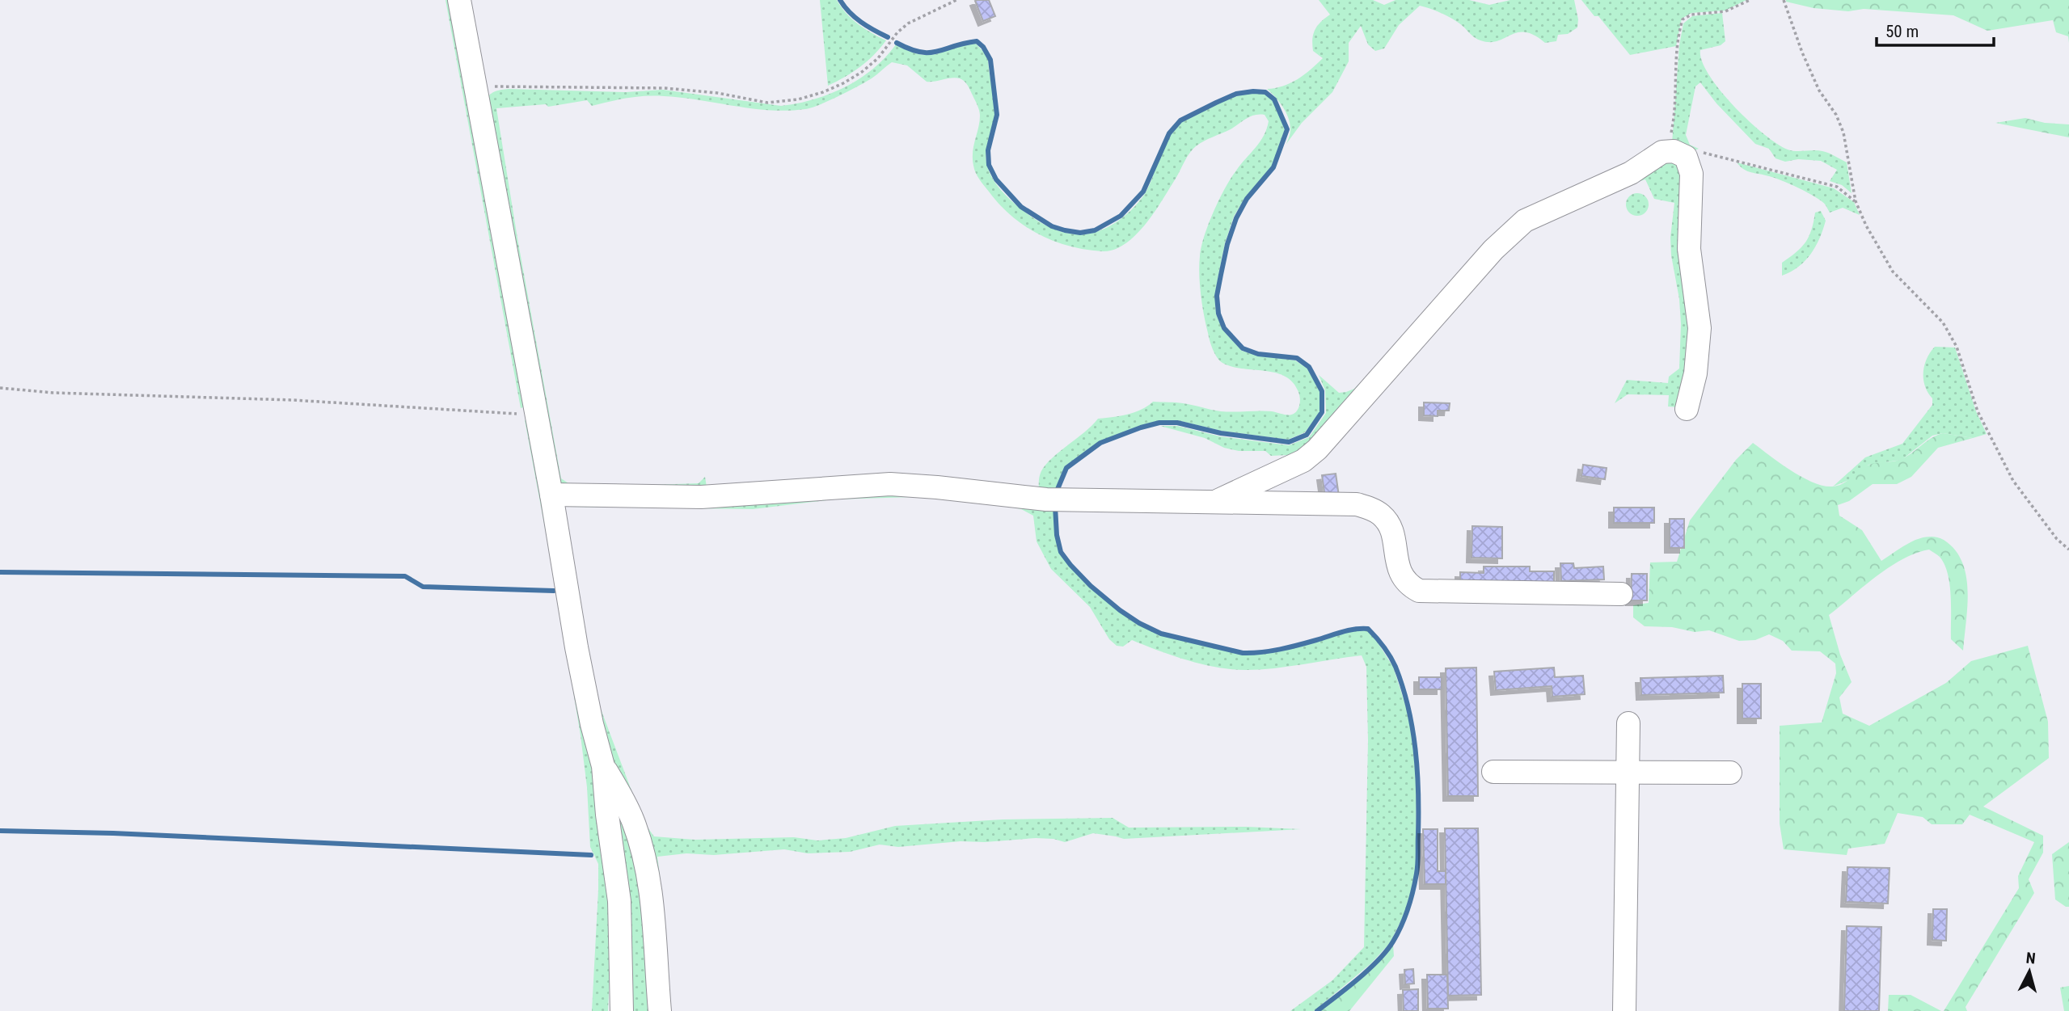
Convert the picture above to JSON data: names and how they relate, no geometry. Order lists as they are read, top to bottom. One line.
{"scale_bar":"50 m","north":"top"}
